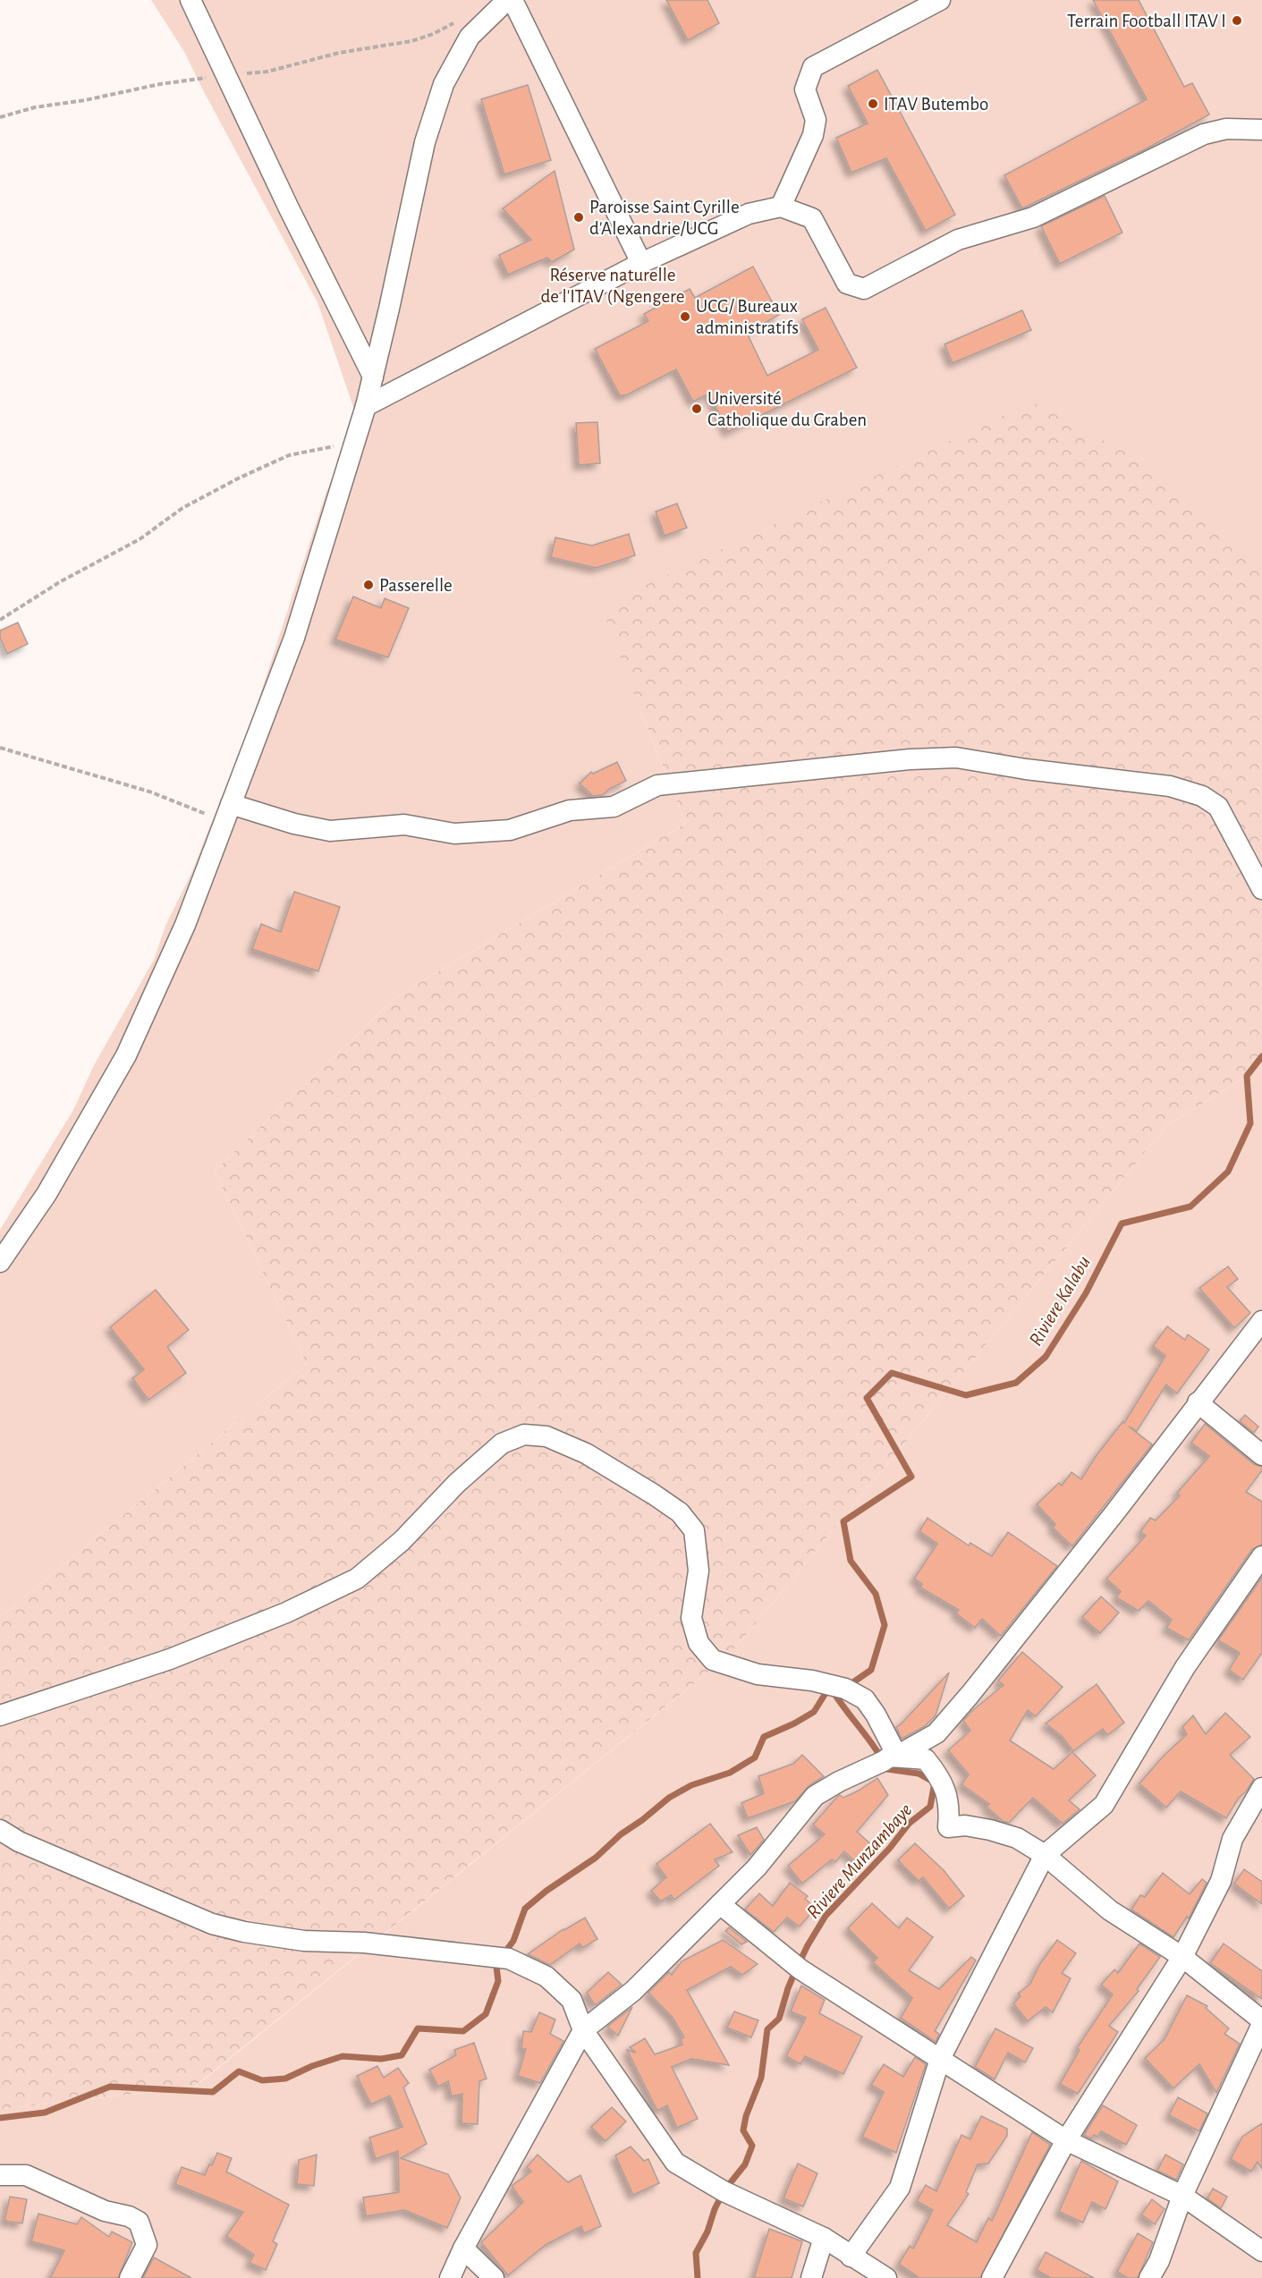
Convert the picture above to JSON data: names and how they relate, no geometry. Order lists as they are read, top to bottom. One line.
{"water":["Riviere Kalabu","Riviere Munzambaye"],"parks":["Réserve naturelle de l'ITAV (Ngengere"],"places":["Terrain Football ITAV I","ITAV Butembo","Paroisse Saint Cyrille d'Alexandrie/UCG","UCG/ Bureaux administratifs","Université Catholique du Graben","Passerelle"]}
